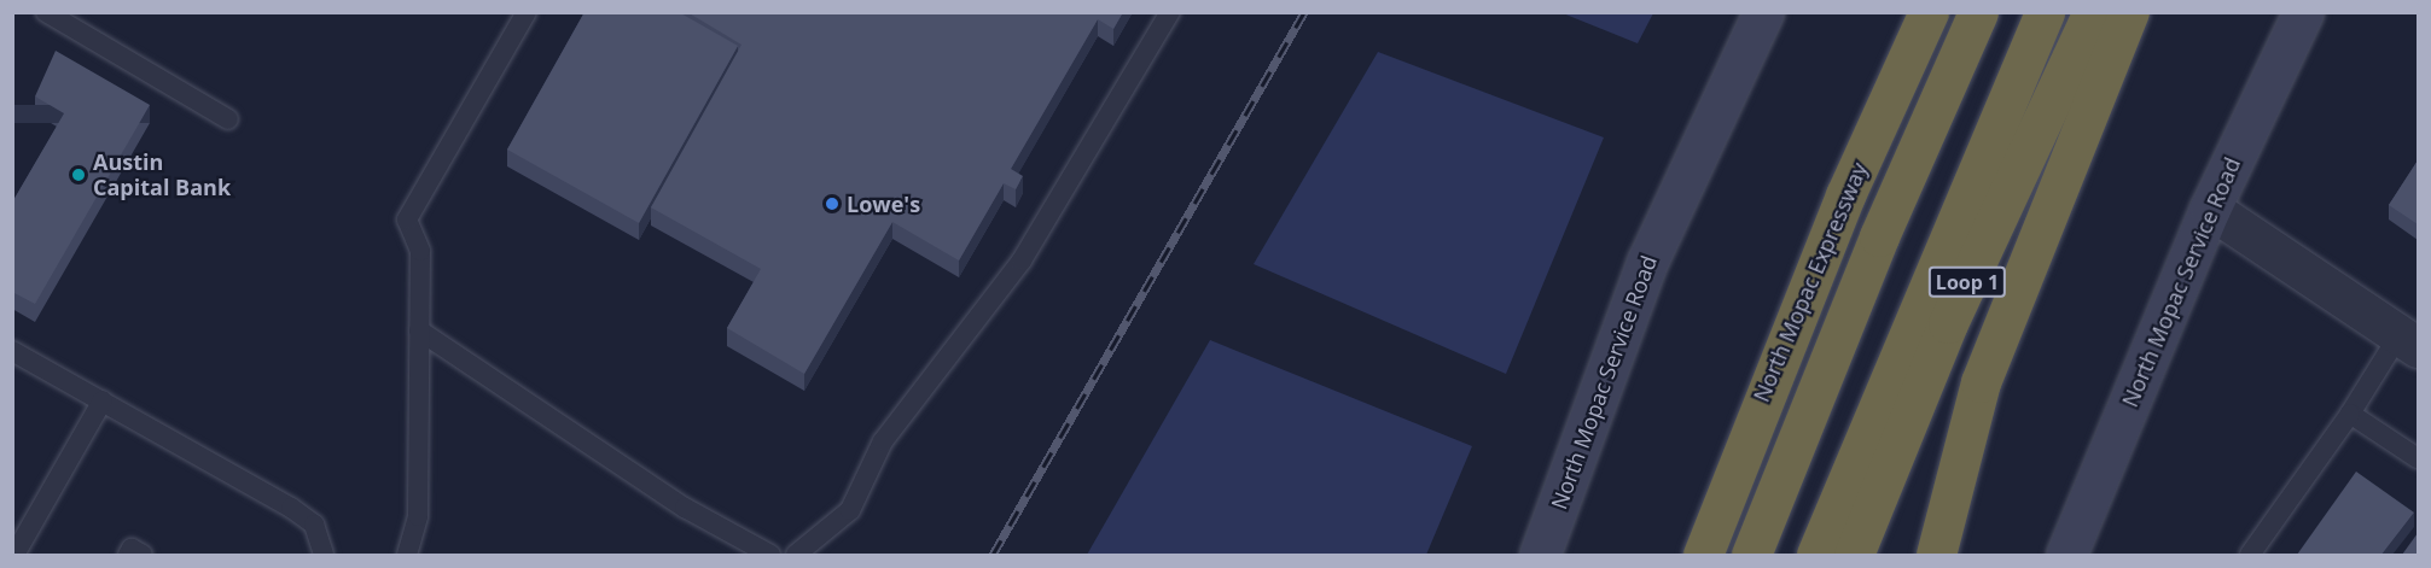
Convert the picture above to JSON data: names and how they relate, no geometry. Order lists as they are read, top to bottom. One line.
{"streets":{"highway":["North Mopac Expressway","Loop 1"],"main road":["North Mopac Service Road"]},"places":["Austin Capital Bank","Lowe's"]}
